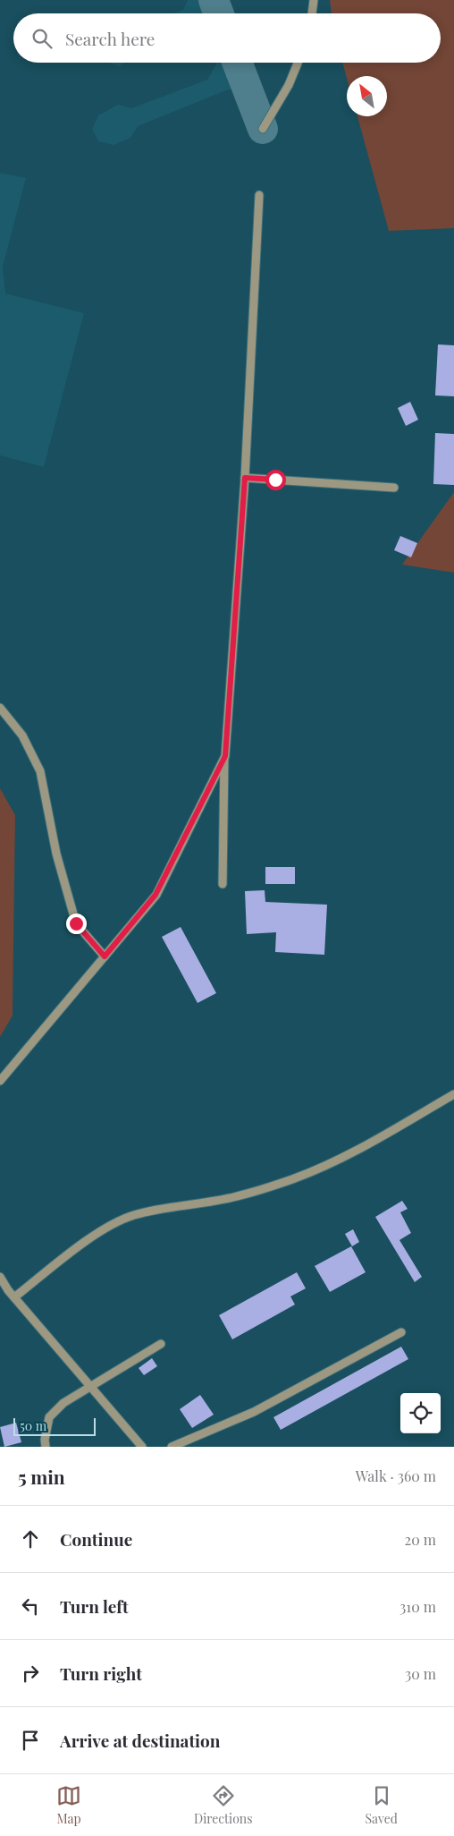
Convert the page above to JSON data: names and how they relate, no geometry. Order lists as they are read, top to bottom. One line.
{"scale_bar":"50 m","north":"top left","page":{"search":"Search here","scale":"50 m","heading":["5 min","Walk · 360 m"],"list":[["Continue","20 m"],["Turn left","310 m"],["Turn right","30 m"],"Arrive at destination"],"nav":["Map","Directions","Saved"]}}
